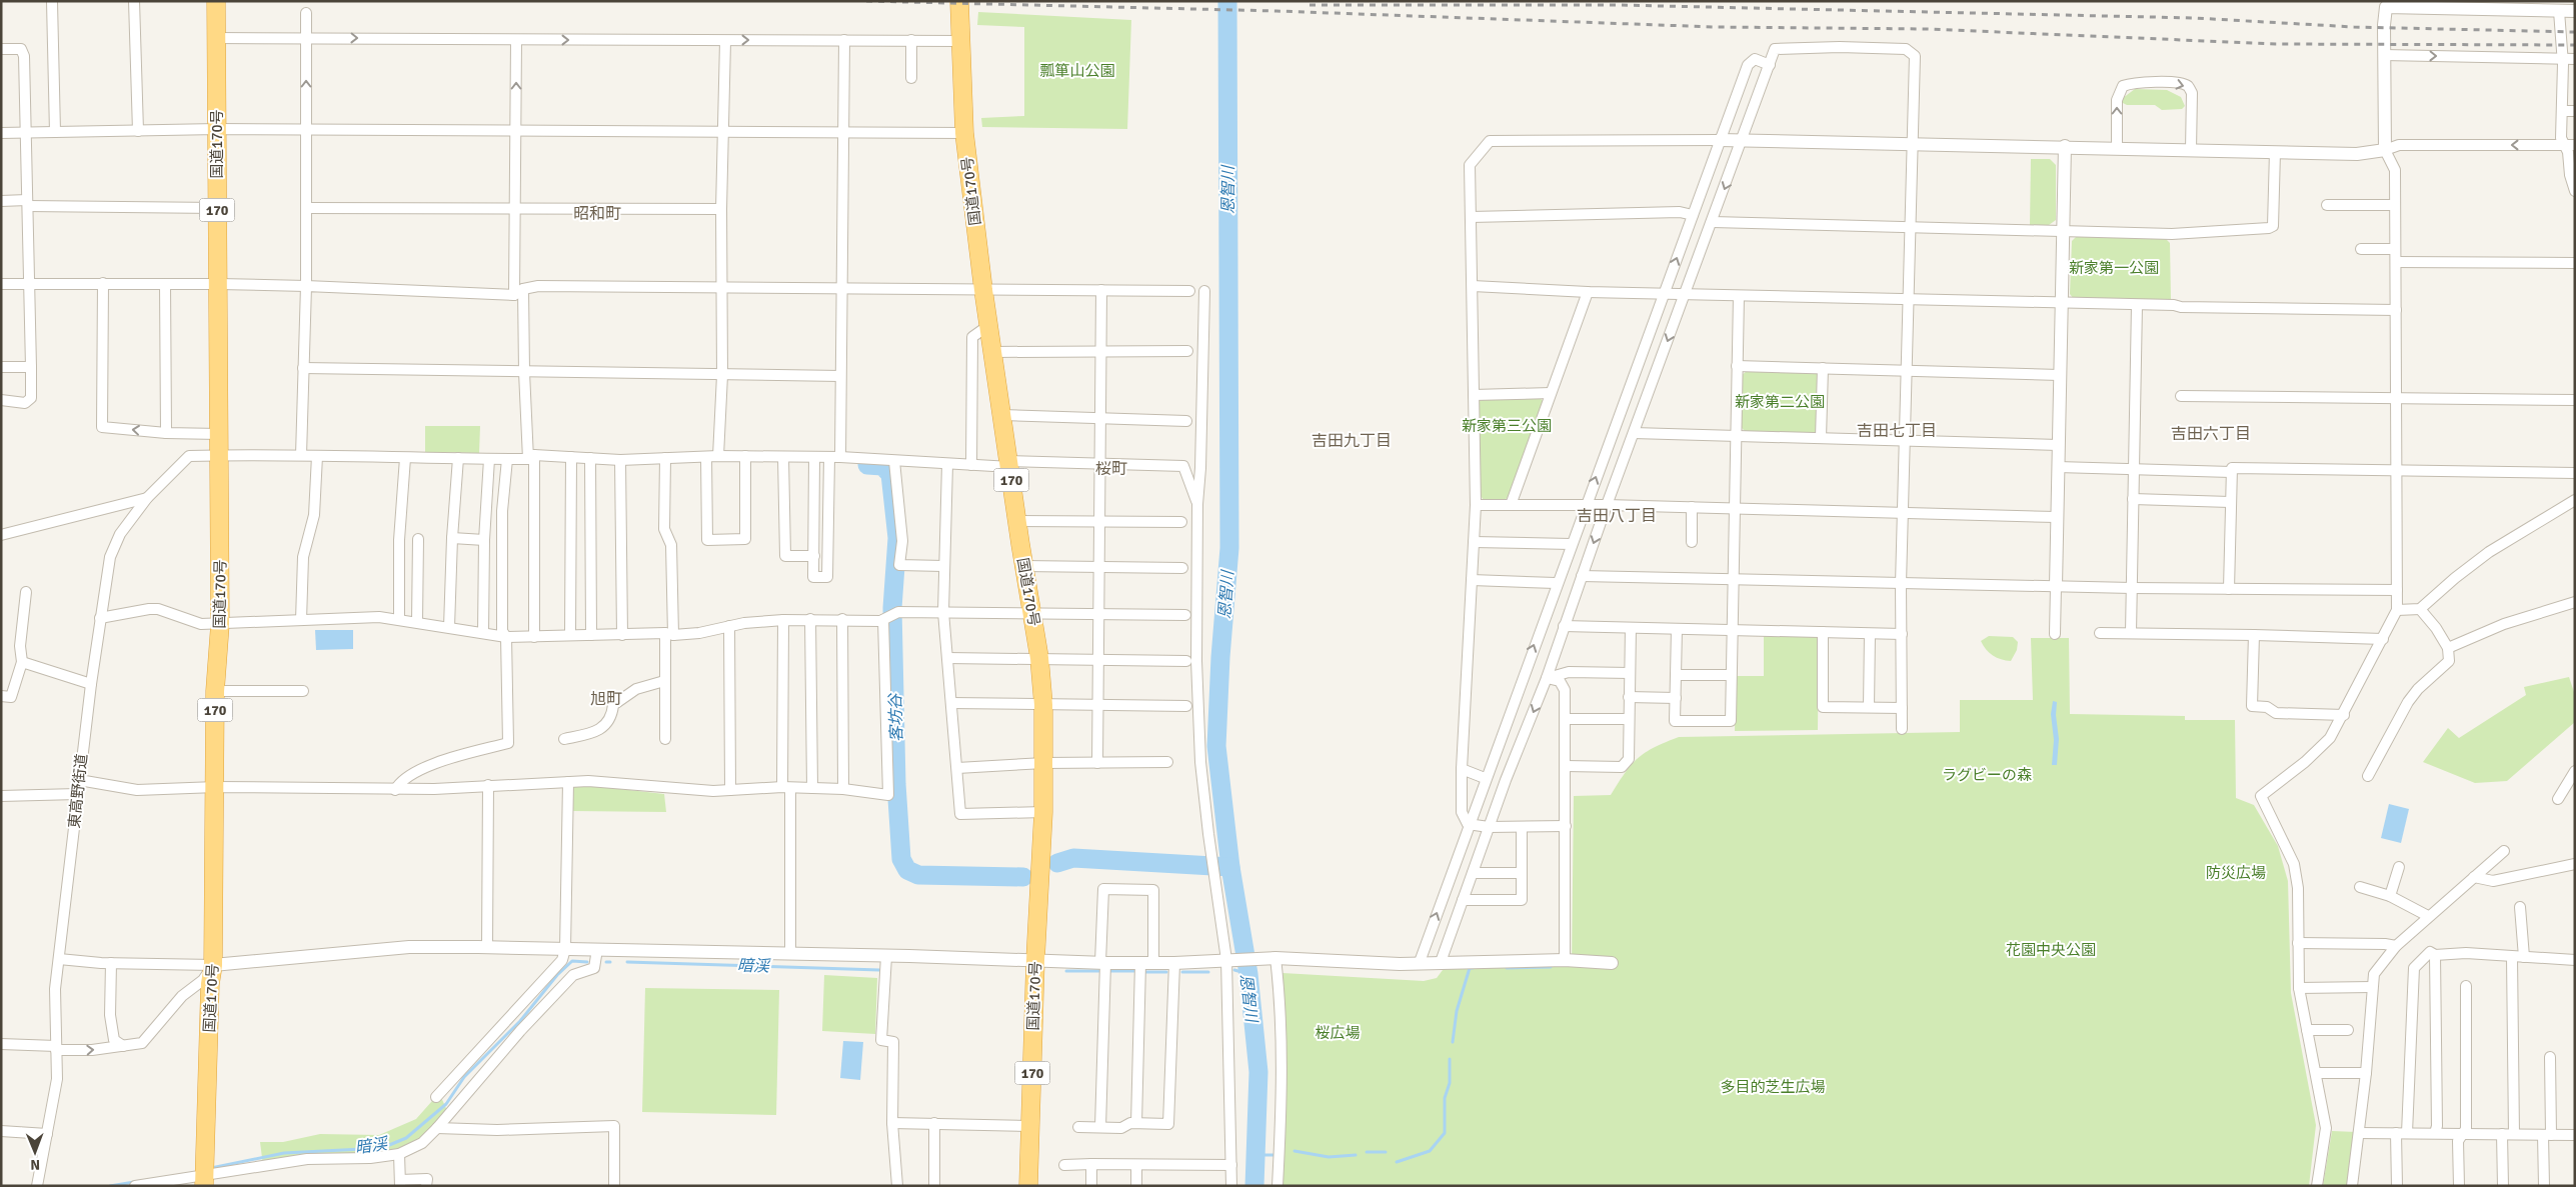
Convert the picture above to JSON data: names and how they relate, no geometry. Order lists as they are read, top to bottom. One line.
{"streets":{"highway":["国道170号","170"],"street":["東高野街道"]},"crossings":[["国道170号","東高野街道"]],"districts":["昭和町","吉田七丁目","吉田六丁目","吉田九丁目","桜町","吉田八丁目","旭町"],"water":["恩智川","客坊谷","暗渓"],"parks":["瓢箪山公園","新家第一公園","新家第二公園","新家第三公園","ラグビーの森","防災広場","花園中央公園","桜広場","多目的芝生広場"],"north":"bottom"}
